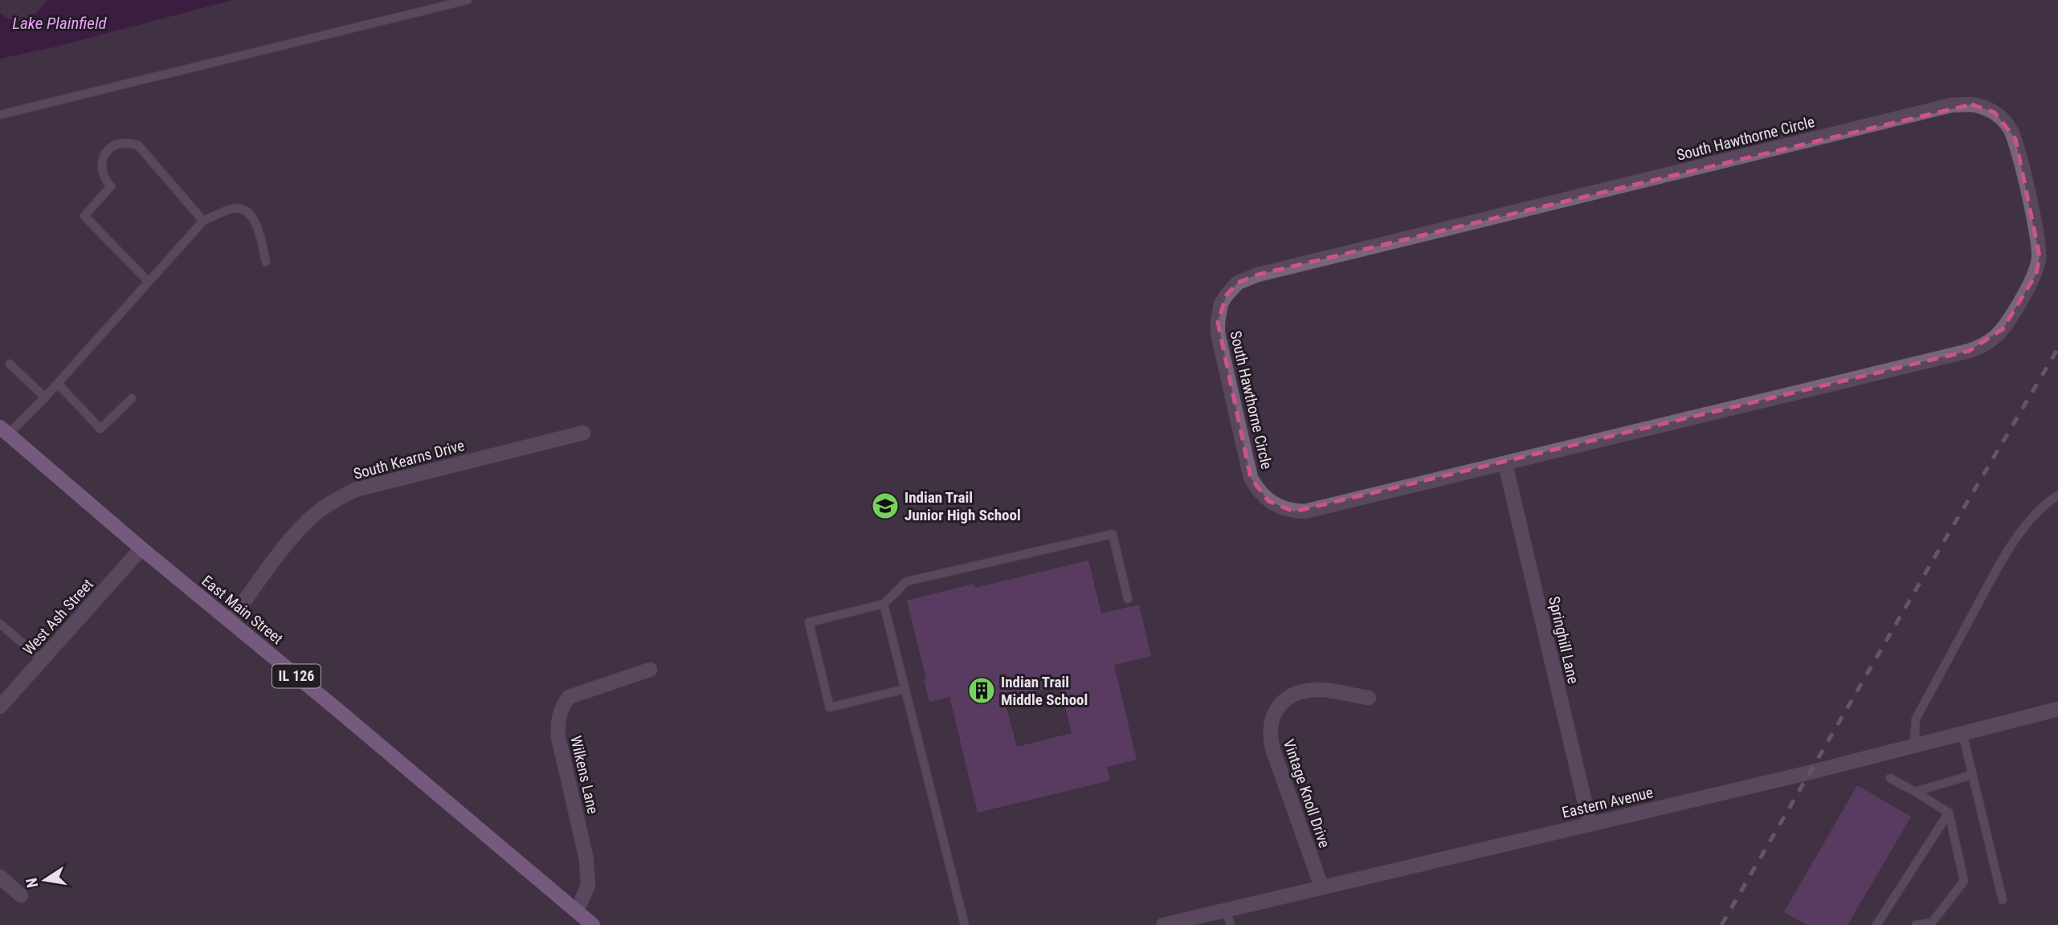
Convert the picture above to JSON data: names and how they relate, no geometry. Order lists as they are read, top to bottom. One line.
{"streets":{"main road":["East Main Street","IL 126"],"street":["South Hawthorne Circle","South Kearns Drive","West Ash Street","Springhill Lane","Wilkens Lane","Vintage Knoll Drive","Eastern Avenue"]},"crossings":[["South Hawthorne Circle","Springhill Lane"],["South Kearns Drive","East Main Street"],["East Main Street","West Ash Street"],["East Main Street","Wilkens Lane"],["Springhill Lane","Eastern Avenue"],["Vintage Knoll Drive","Eastern Avenue"]],"water":["Lake Plainfield"],"places":{"school or university":["Indian Trail Junior High School"],"building":["Indian Trail Middle School"]},"north":"left"}
